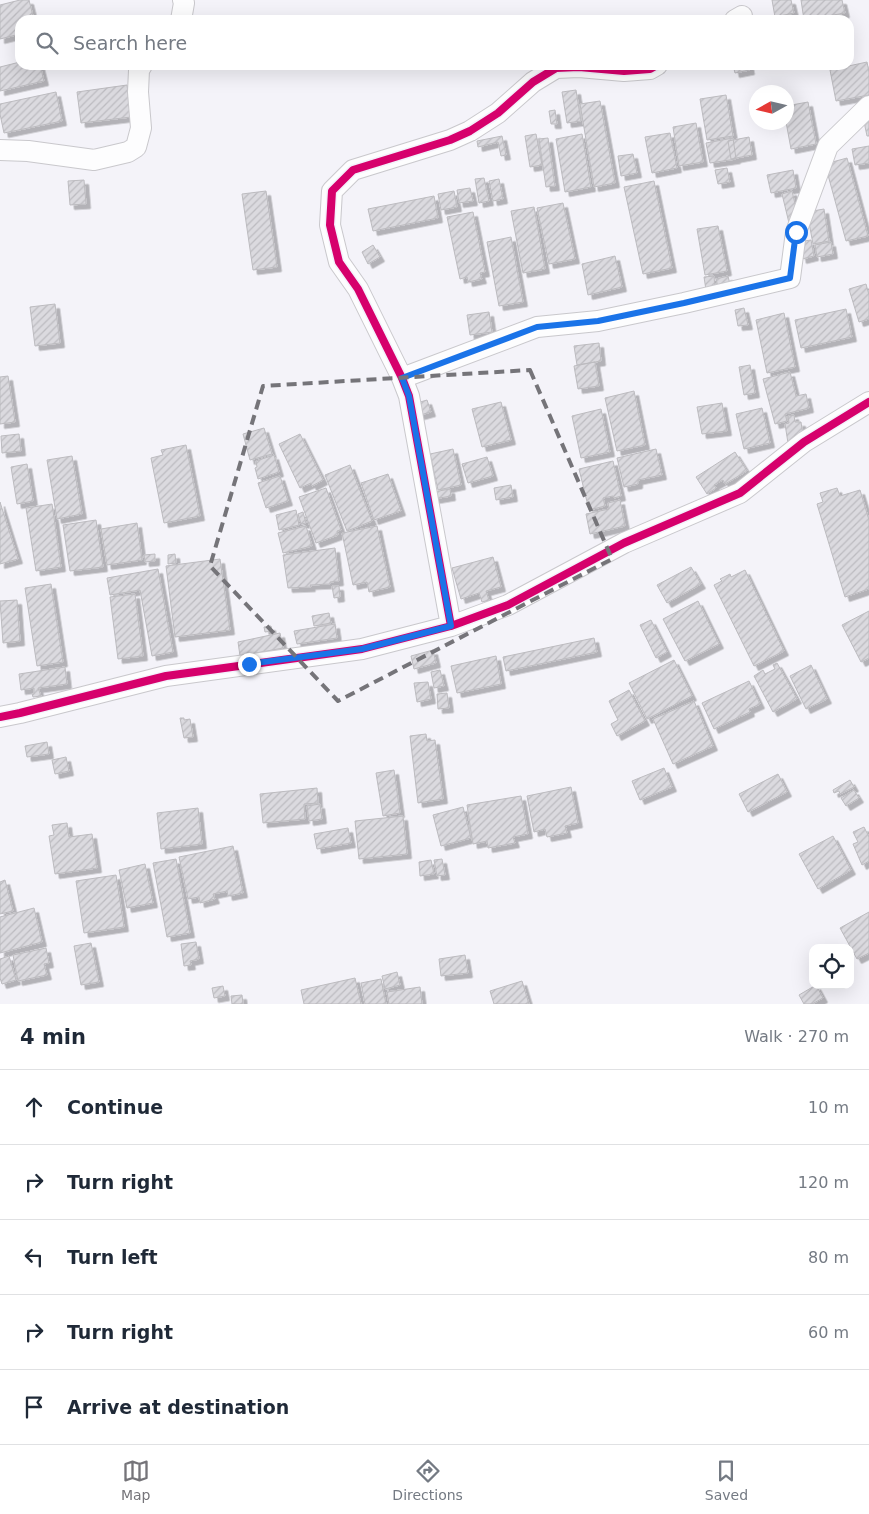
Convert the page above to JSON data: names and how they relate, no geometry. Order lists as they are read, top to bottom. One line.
{"north":"left","page":{"search":"Search here","heading":["4 min","Walk · 270 m"],"list":[["Continue","10 m"],["Turn right","120 m"],["Turn left","80 m"],["Turn right","60 m"],"Arrive at destination"],"nav":["Map","Directions","Saved"]}}
